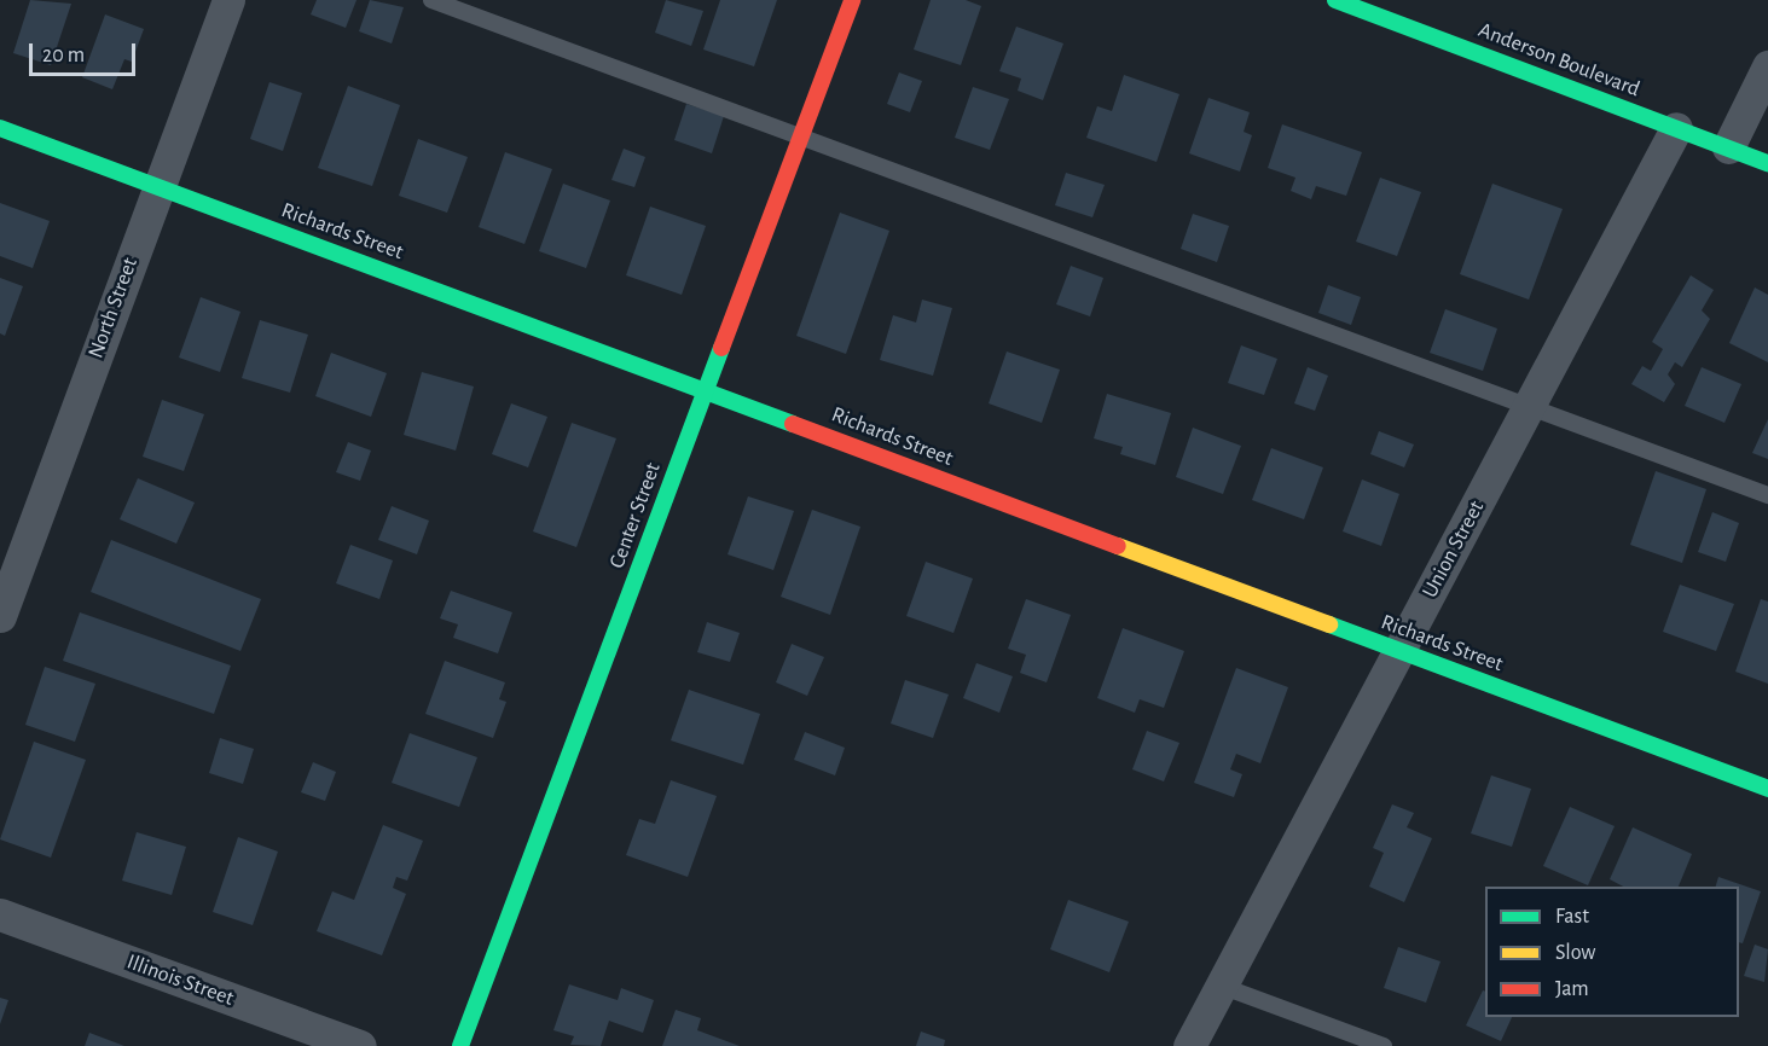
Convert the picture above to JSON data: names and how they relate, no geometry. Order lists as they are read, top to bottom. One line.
{"streets":{"street":["Anderson Boulevard","Richards Street","North Street","Center Street","Union Street","Illinois Street"]},"crossings":[["Anderson Boulevard","Union Street"],["Richards Street","North Street"],["Richards Street","Center Street"],["Richards Street","Union Street"]],"legend":["Fast","Slow","Jam"],"scale_bar":"20 m"}
